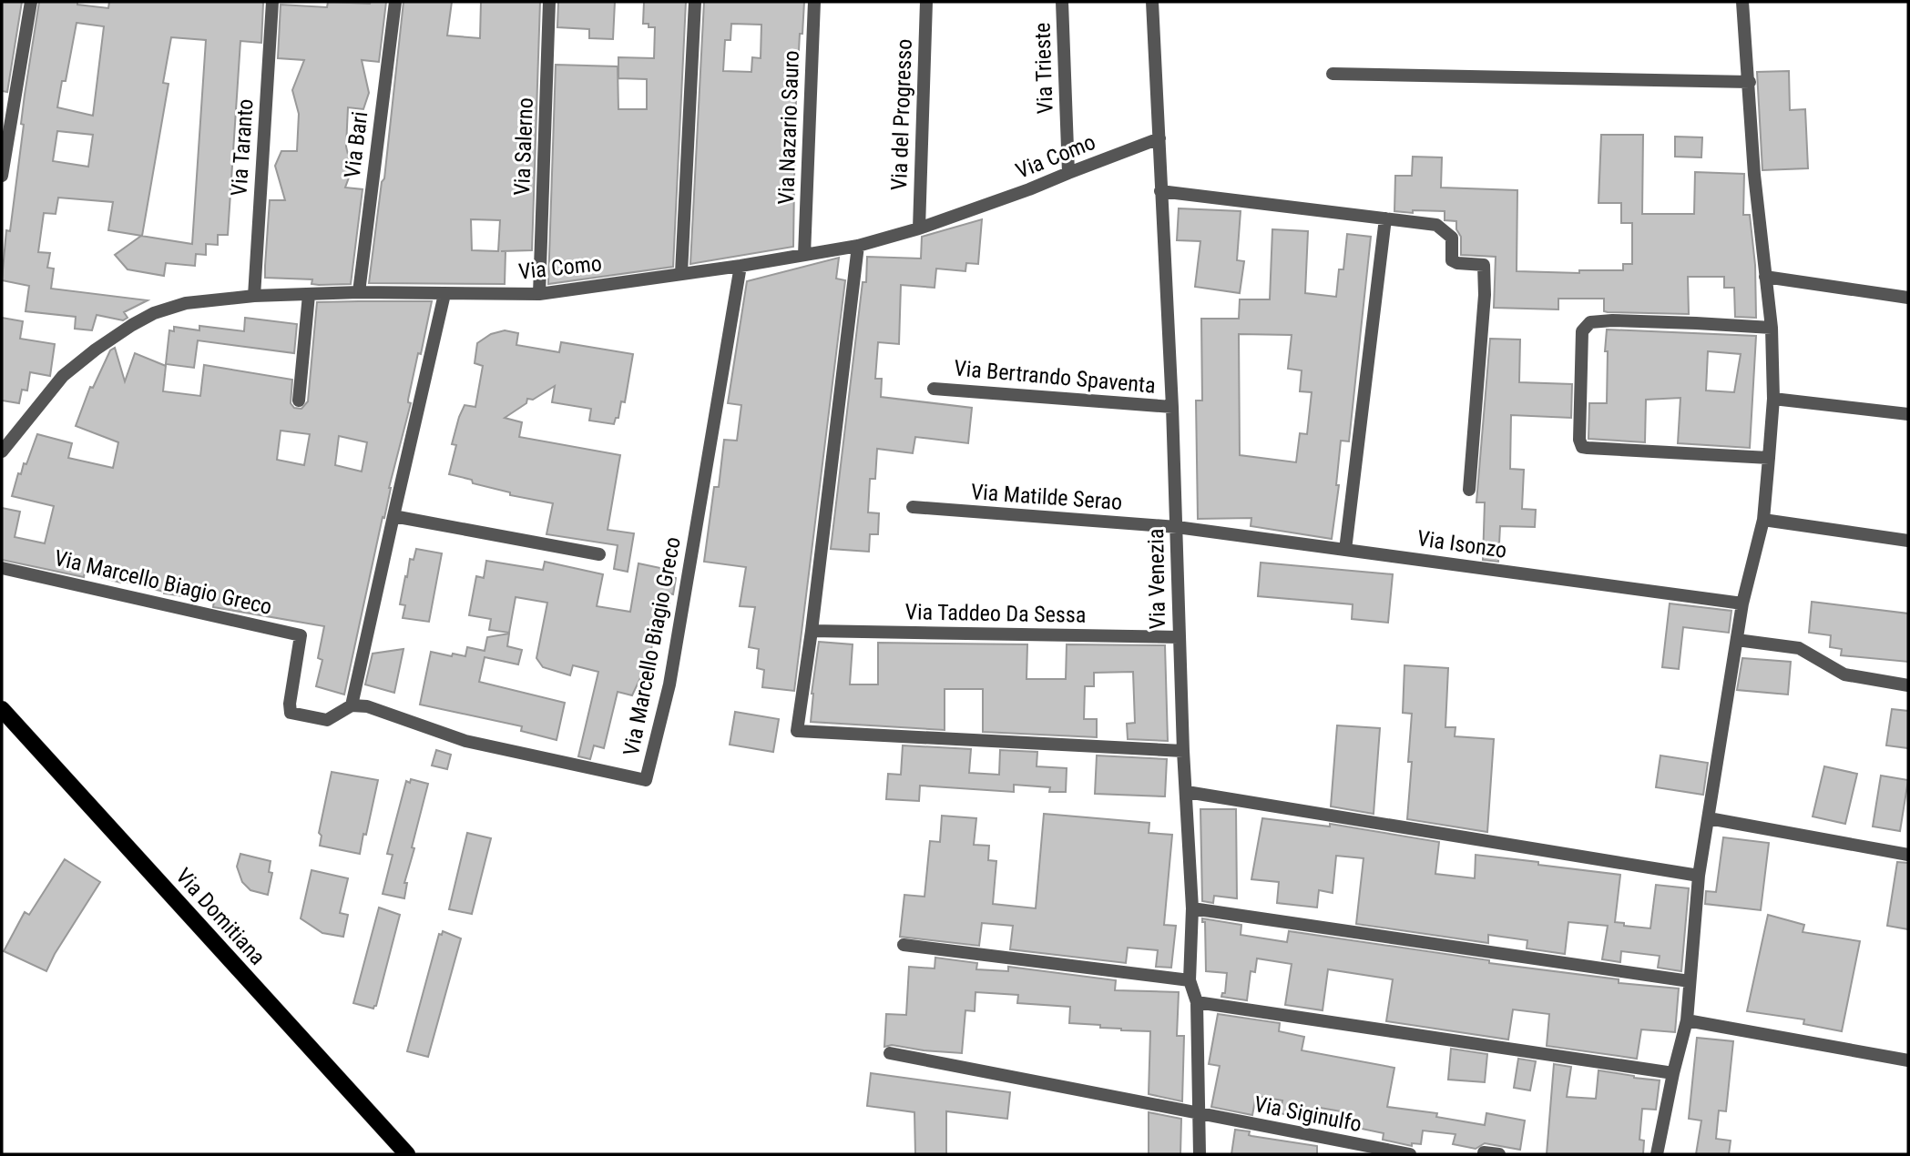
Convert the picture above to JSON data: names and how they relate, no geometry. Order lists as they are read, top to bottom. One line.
{"streets":{"main road":["Via Domitiana"],"street":["Via Trieste","Via del Progresso","Via Nazario Sauro","Via Bari","Via Salerno","Via Taranto","Via Como","Via Bertrando Spaventa","Via Matilde Serao","Via Isonzo","Via Venezia","Via Marcello Biagio Greco","Via Taddeo Da Sessa","Via Siginulfo"]},"crossings":[["Via Trieste","Via Como"],["Via del Progresso","Via Como"],["Via Nazario Sauro","Via Como"],["Via Bari","Via Como"],["Via Salerno","Via Como"],["Via Taranto","Via Como"],["Via Como","Via Venezia"],["Via Como","Via Marcello Biagio Greco"],["Via Bertrando Spaventa","Via Venezia"],["Via Matilde Serao","Via Isonzo"],["Via Matilde Serao","Via Venezia"],["Via Isonzo","Via Venezia"],["Via Venezia","Via Taddeo Da Sessa"],["Via Venezia","Via Siginulfo"]]}
